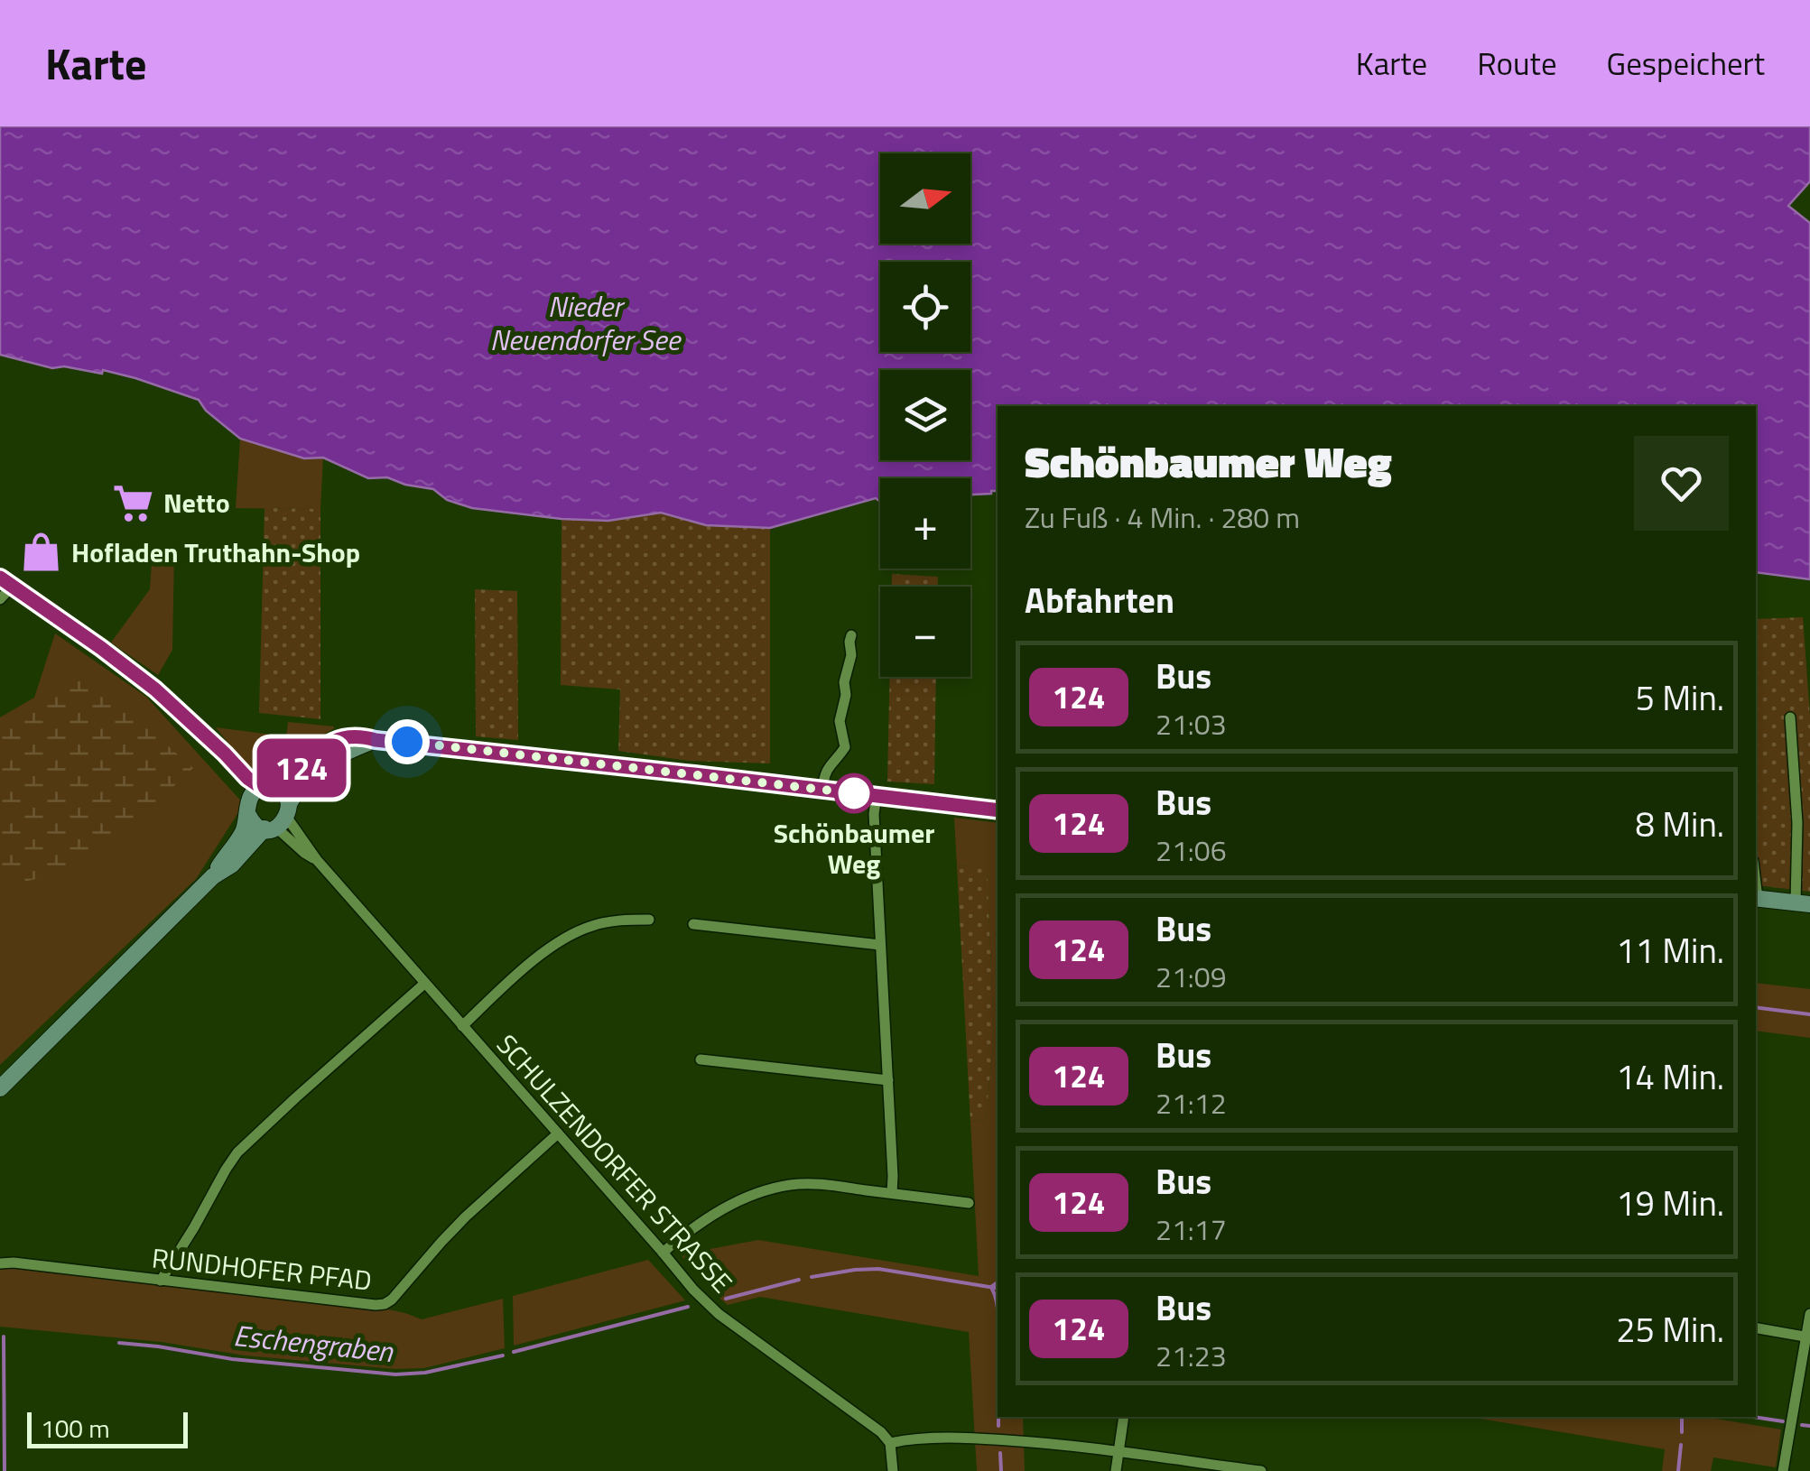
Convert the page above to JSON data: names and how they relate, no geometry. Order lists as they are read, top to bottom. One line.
{"streets":{"street":["SCHULZENDORFER STRASSE","RUNDHOFER PFAD"]},"crossings":[["SCHULZENDORFER STRASSE","RUNDHOFER PFAD"]],"water":["Nieder Neuendorfer See","Eschengraben"],"places":{"supermarket":["Netto"],"shop":["Hofladen Truthahn-Shop"],"other":["Schönbaumer Weg"]},"lines":["bus line 124"],"scale_bar":"100 m","north":"right","page":{"header":"Karte","nav":["Karte","Route","Gespeichert"],"on_map":"124","map_buttons":["+","−"],"heading":[["Schönbaumer Weg","Zu Fuß · 4 Min. · 280 m"],"Abfahrten"],"list":[{"mark":"124","name":"Bus","note":"21:03","value":"5 Min."},{"mark":"124","name":"Bus","note":"21:06","value":"8 Min."},{"mark":"124","name":"Bus","note":"21:09","value":"11 Min."},{"mark":"124","name":"Bus","note":"21:12","value":"14 Min."},{"mark":"124","name":"Bus","note":"21:17","value":"19 Min."},{"mark":"124","name":"Bus","note":"21:23","value":"25 Min."}],"scale":"100 m"}}
